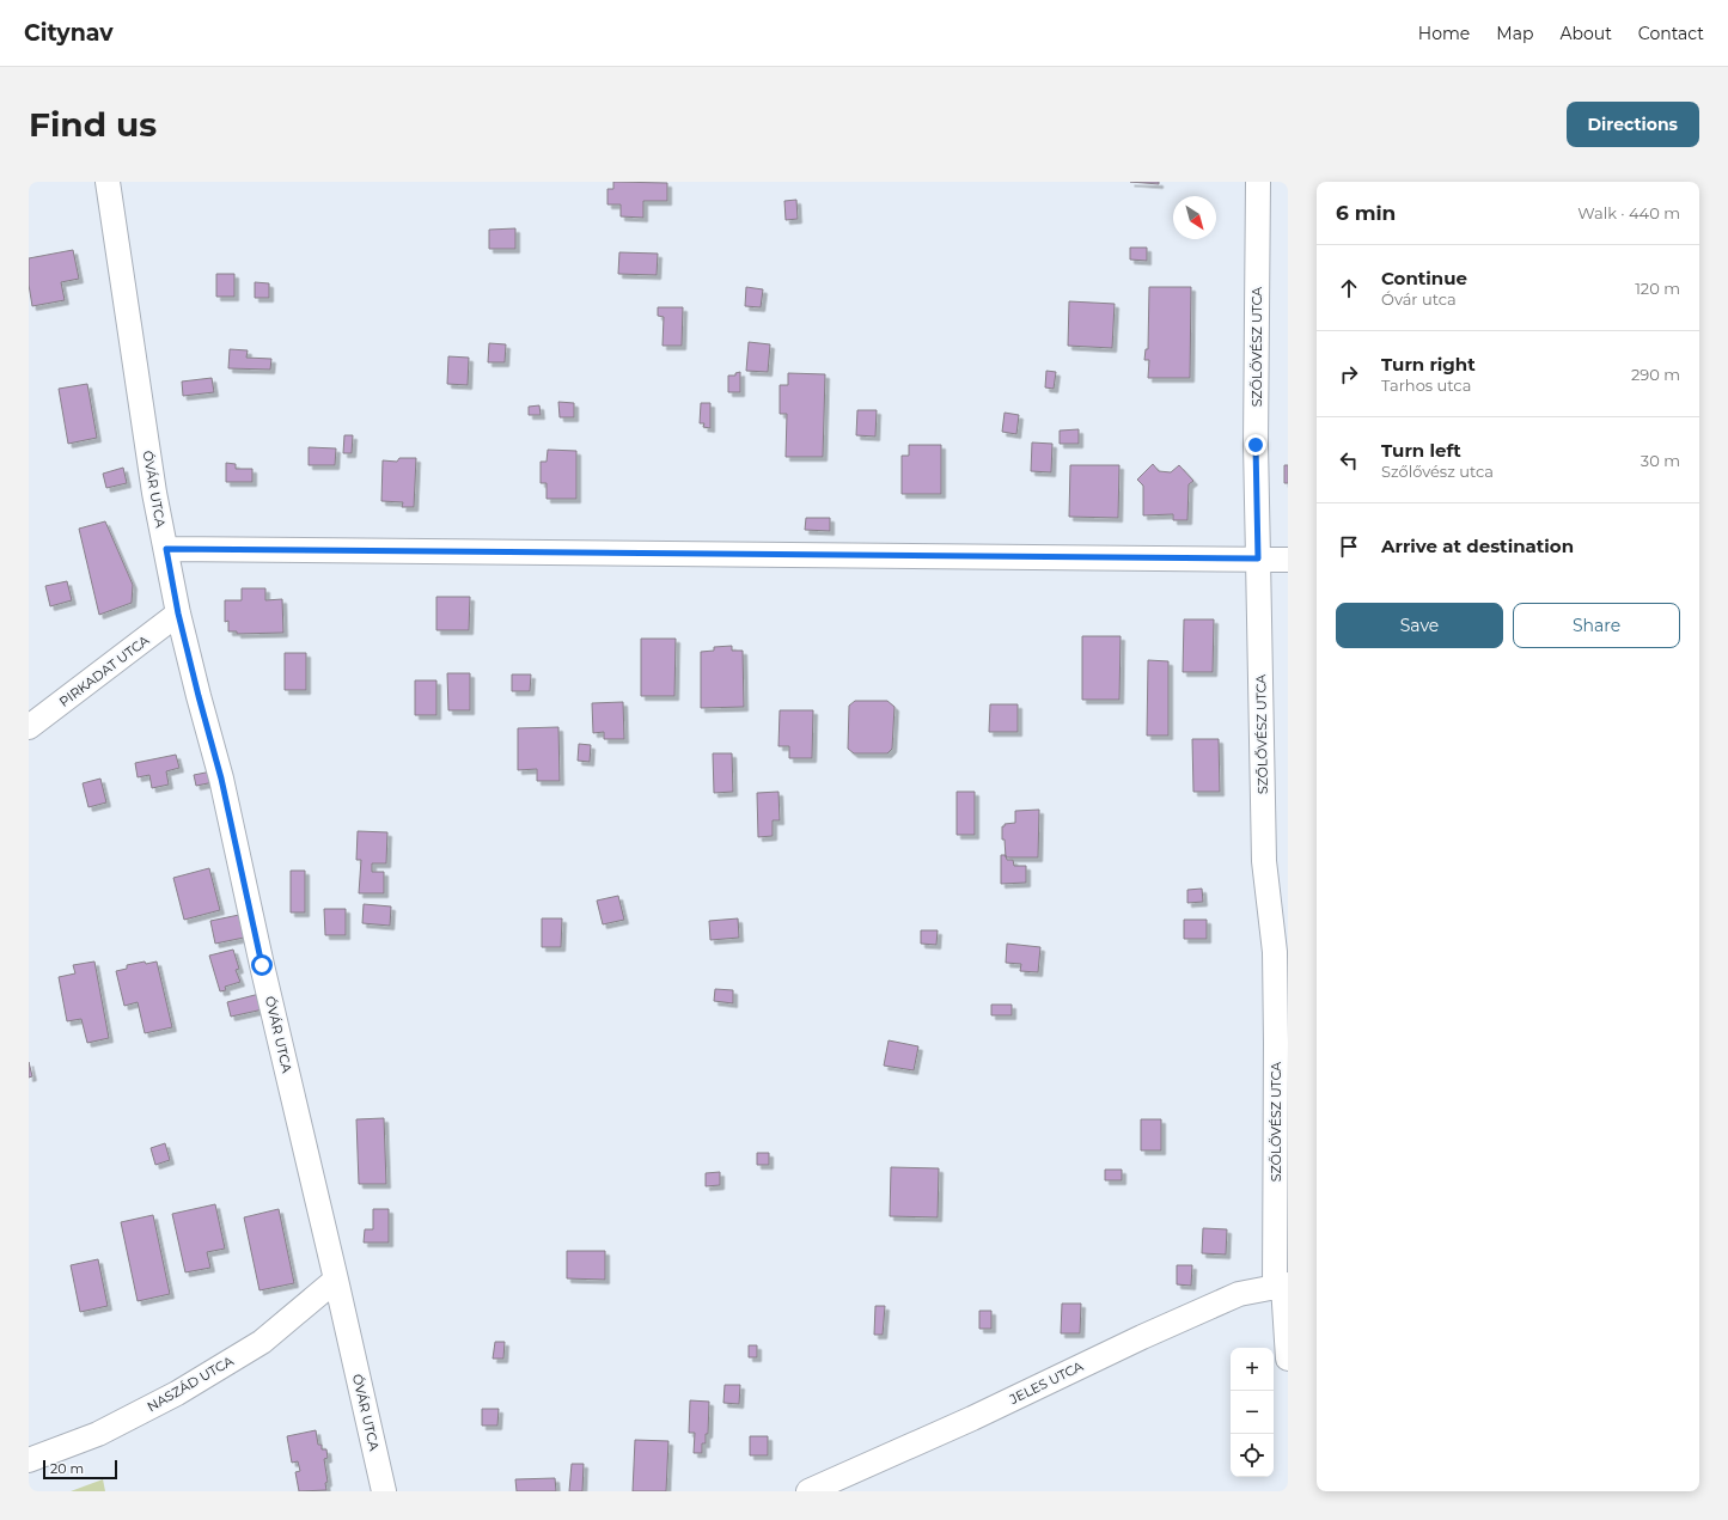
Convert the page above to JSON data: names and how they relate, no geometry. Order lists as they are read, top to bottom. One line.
{"streets":{"street":["SZŐLŐVÉSZ UTCA","ÓVÁR UTCA","PIRKADAT UTCA","JELES UTCA","NASZÁD UTCA"]},"crossings":[["SZŐLŐVÉSZ UTCA","JELES UTCA"],["ÓVÁR UTCA","PIRKADAT UTCA"],["ÓVÁR UTCA","NASZÁD UTCA"]],"scale_bar":"20 m","north":"bottom right","page":{"header":"Citynav","nav":["Home","Map","About","Contact"],"buttons":["Directions",["Save","Share"]],"title":"Find us","heading":["6 min","Walk · 440 m"],"list":[["Continue","Óvár utca","120 m"],["Turn right","Tarhos utca","290 m"],["Turn left","Szőlővész utca","30 m"],"Arrive at destination"],"map_buttons":["+","−"],"scale":"20 m"}}
